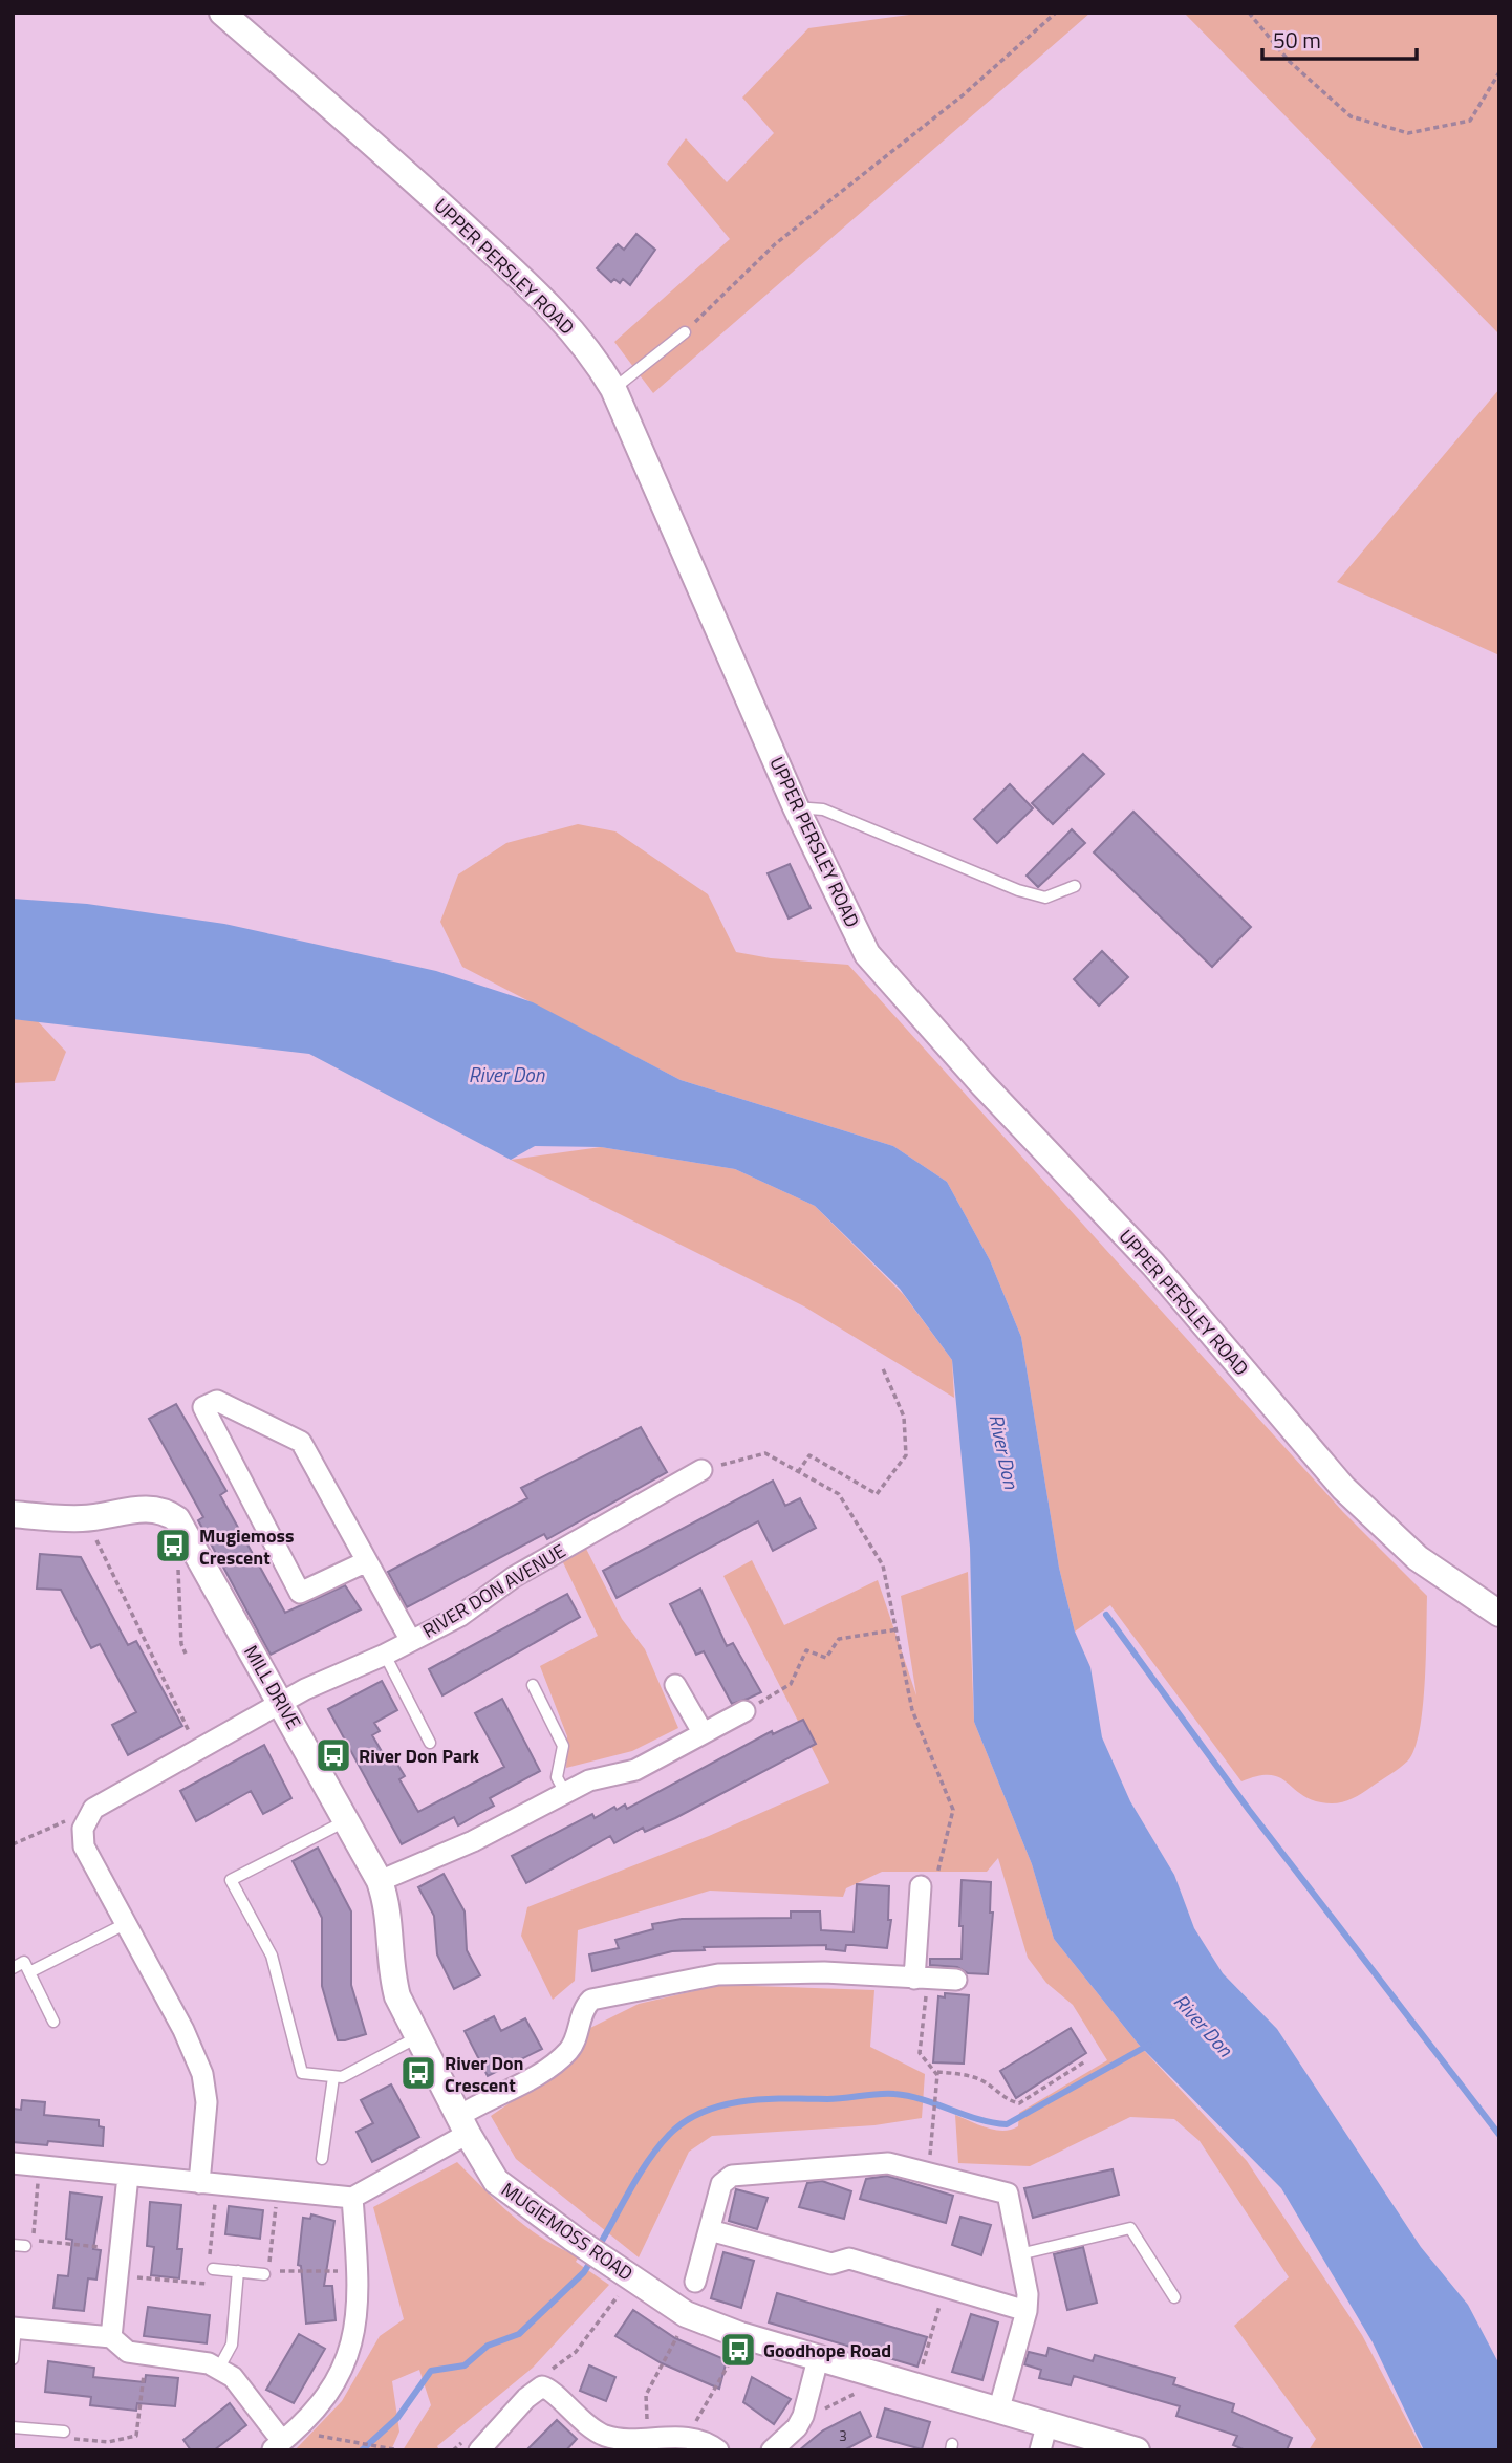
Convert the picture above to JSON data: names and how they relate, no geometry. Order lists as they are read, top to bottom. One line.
{"streets":{"street":["UPPER PERSLEY ROAD","RIVER DON AVENUE","MILL DRIVE","MUGIEMOSS ROAD"]},"crossings":[["RIVER DON AVENUE","MILL DRIVE"],["MILL DRIVE","MUGIEMOSS ROAD"]],"water":["River Don"],"places":{"bus stop":["Mugiemoss Crescent","River Don Park","River Don Crescent","Goodhope Road"]},"house_numbers":["3"],"scale_bar":"50 m"}
